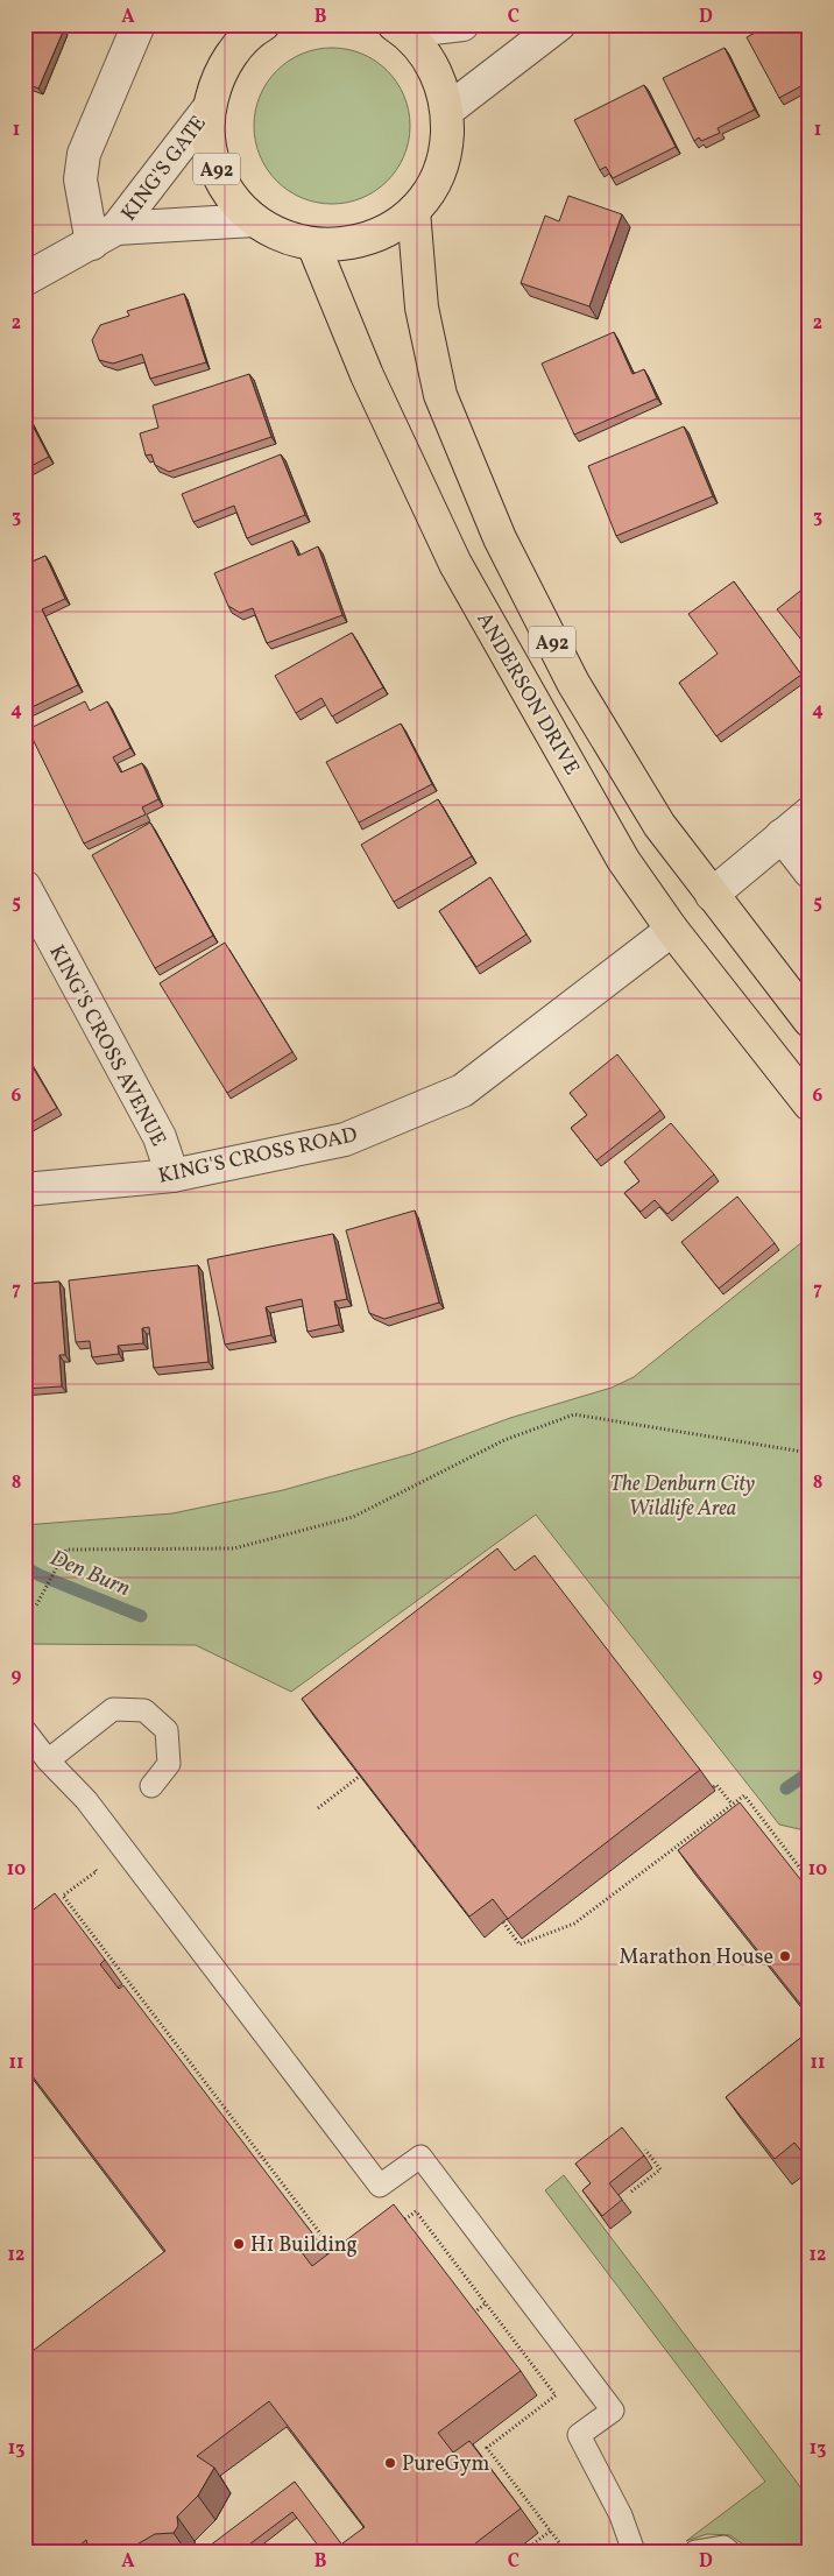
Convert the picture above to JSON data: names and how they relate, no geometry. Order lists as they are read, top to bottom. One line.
{"streets":{"main road":["A92","ANDERSON DRIVE"],"street":["KING'S GATE","KING'S CROSS AVENUE","KING'S CROSS ROAD"]},"crossings":[["KING'S GATE","A92"],["A92","ANDERSON DRIVE"],["ANDERSON DRIVE","KING'S CROSS ROAD"],["KING'S CROSS AVENUE","KING'S CROSS ROAD"]],"water":["Den Burn"],"parks":["The Denburn City Wildlife Area"],"places":["Marathon House","H1 Building","PureGym"],"grid":{"columns":["A","B","C","D"],"rows":["1","2","3","4","5","6","7","8","9","10","11","12","13"]}}
